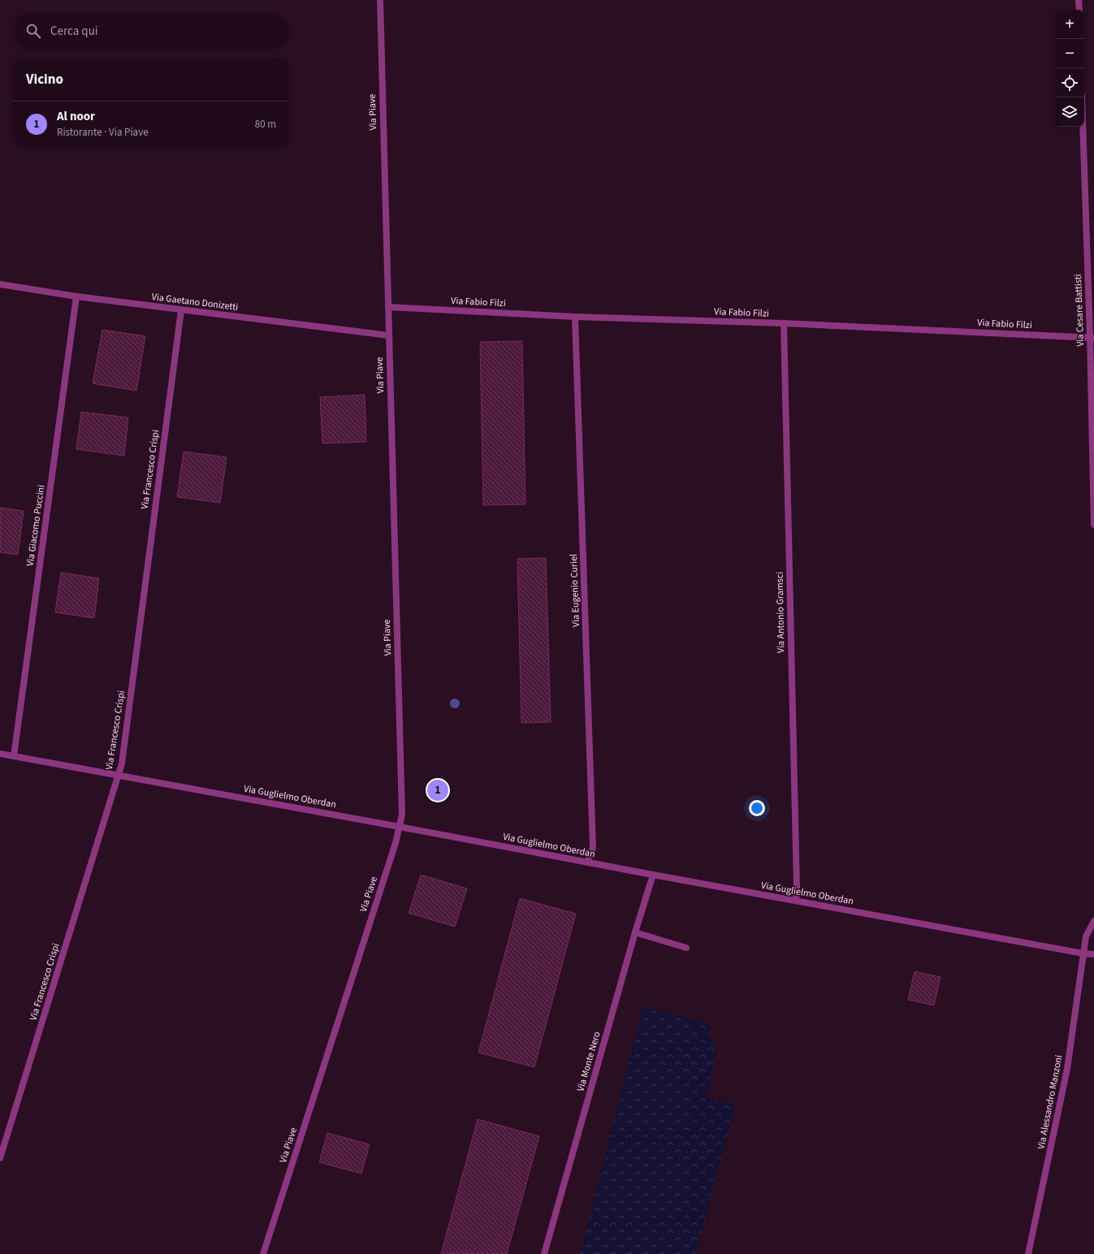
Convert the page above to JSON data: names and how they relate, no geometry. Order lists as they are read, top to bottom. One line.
{"streets":{"street":["Via Piave","Via Gaetano Donizetti","Via Fabio Filzi","Via Cesare Battisti","Via Francesco Crispi","Via Giacomo Puccini","Via Eugenio Curiel","Via Antonio Gramsci","Via Guglielmo Oberdan","Via Monte Nero","Via Alessandro Manzoni"]},"crossings":[["Via Piave","Via Gaetano Donizetti"],["Via Piave","Via Fabio Filzi"],["Via Piave","Via Guglielmo Oberdan"],["Via Gaetano Donizetti","Via Francesco Crispi"],["Via Gaetano Donizetti","Via Giacomo Puccini"],["Via Fabio Filzi","Via Cesare Battisti"],["Via Fabio Filzi","Via Eugenio Curiel"],["Via Fabio Filzi","Via Antonio Gramsci"],["Via Francesco Crispi","Via Guglielmo Oberdan"],["Via Giacomo Puccini","Via Guglielmo Oberdan"],["Via Eugenio Curiel","Via Guglielmo Oberdan"],["Via Antonio Gramsci","Via Guglielmo Oberdan"],["Via Guglielmo Oberdan","Via Monte Nero"],["Via Guglielmo Oberdan","Via Alessandro Manzoni"]],"page":{"map_buttons":["+","−"],"search":"Cerca qui","heading":"Vicino","list":[{"mark":"1","name":"Al noor","note":"Ristorante · Via Piave","value":"80 m"}],"pins":"1"}}
